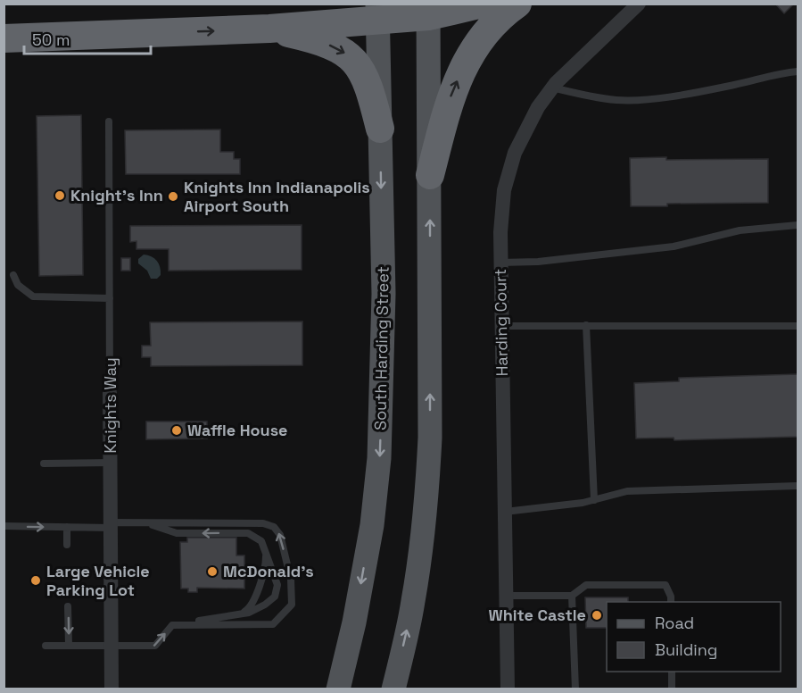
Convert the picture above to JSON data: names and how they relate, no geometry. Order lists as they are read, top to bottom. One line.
{"streets":{"main road":["South Harding Street"],"street":["Harding Court","Knights Way"]},"places":["Knight's Inn","Knights Inn Indianapolis Airport South","Waffle House","McDonald's","Large Vehicle Parking Lot","White Castle"],"legend":["Road","Building"],"scale_bar":"50 m"}
